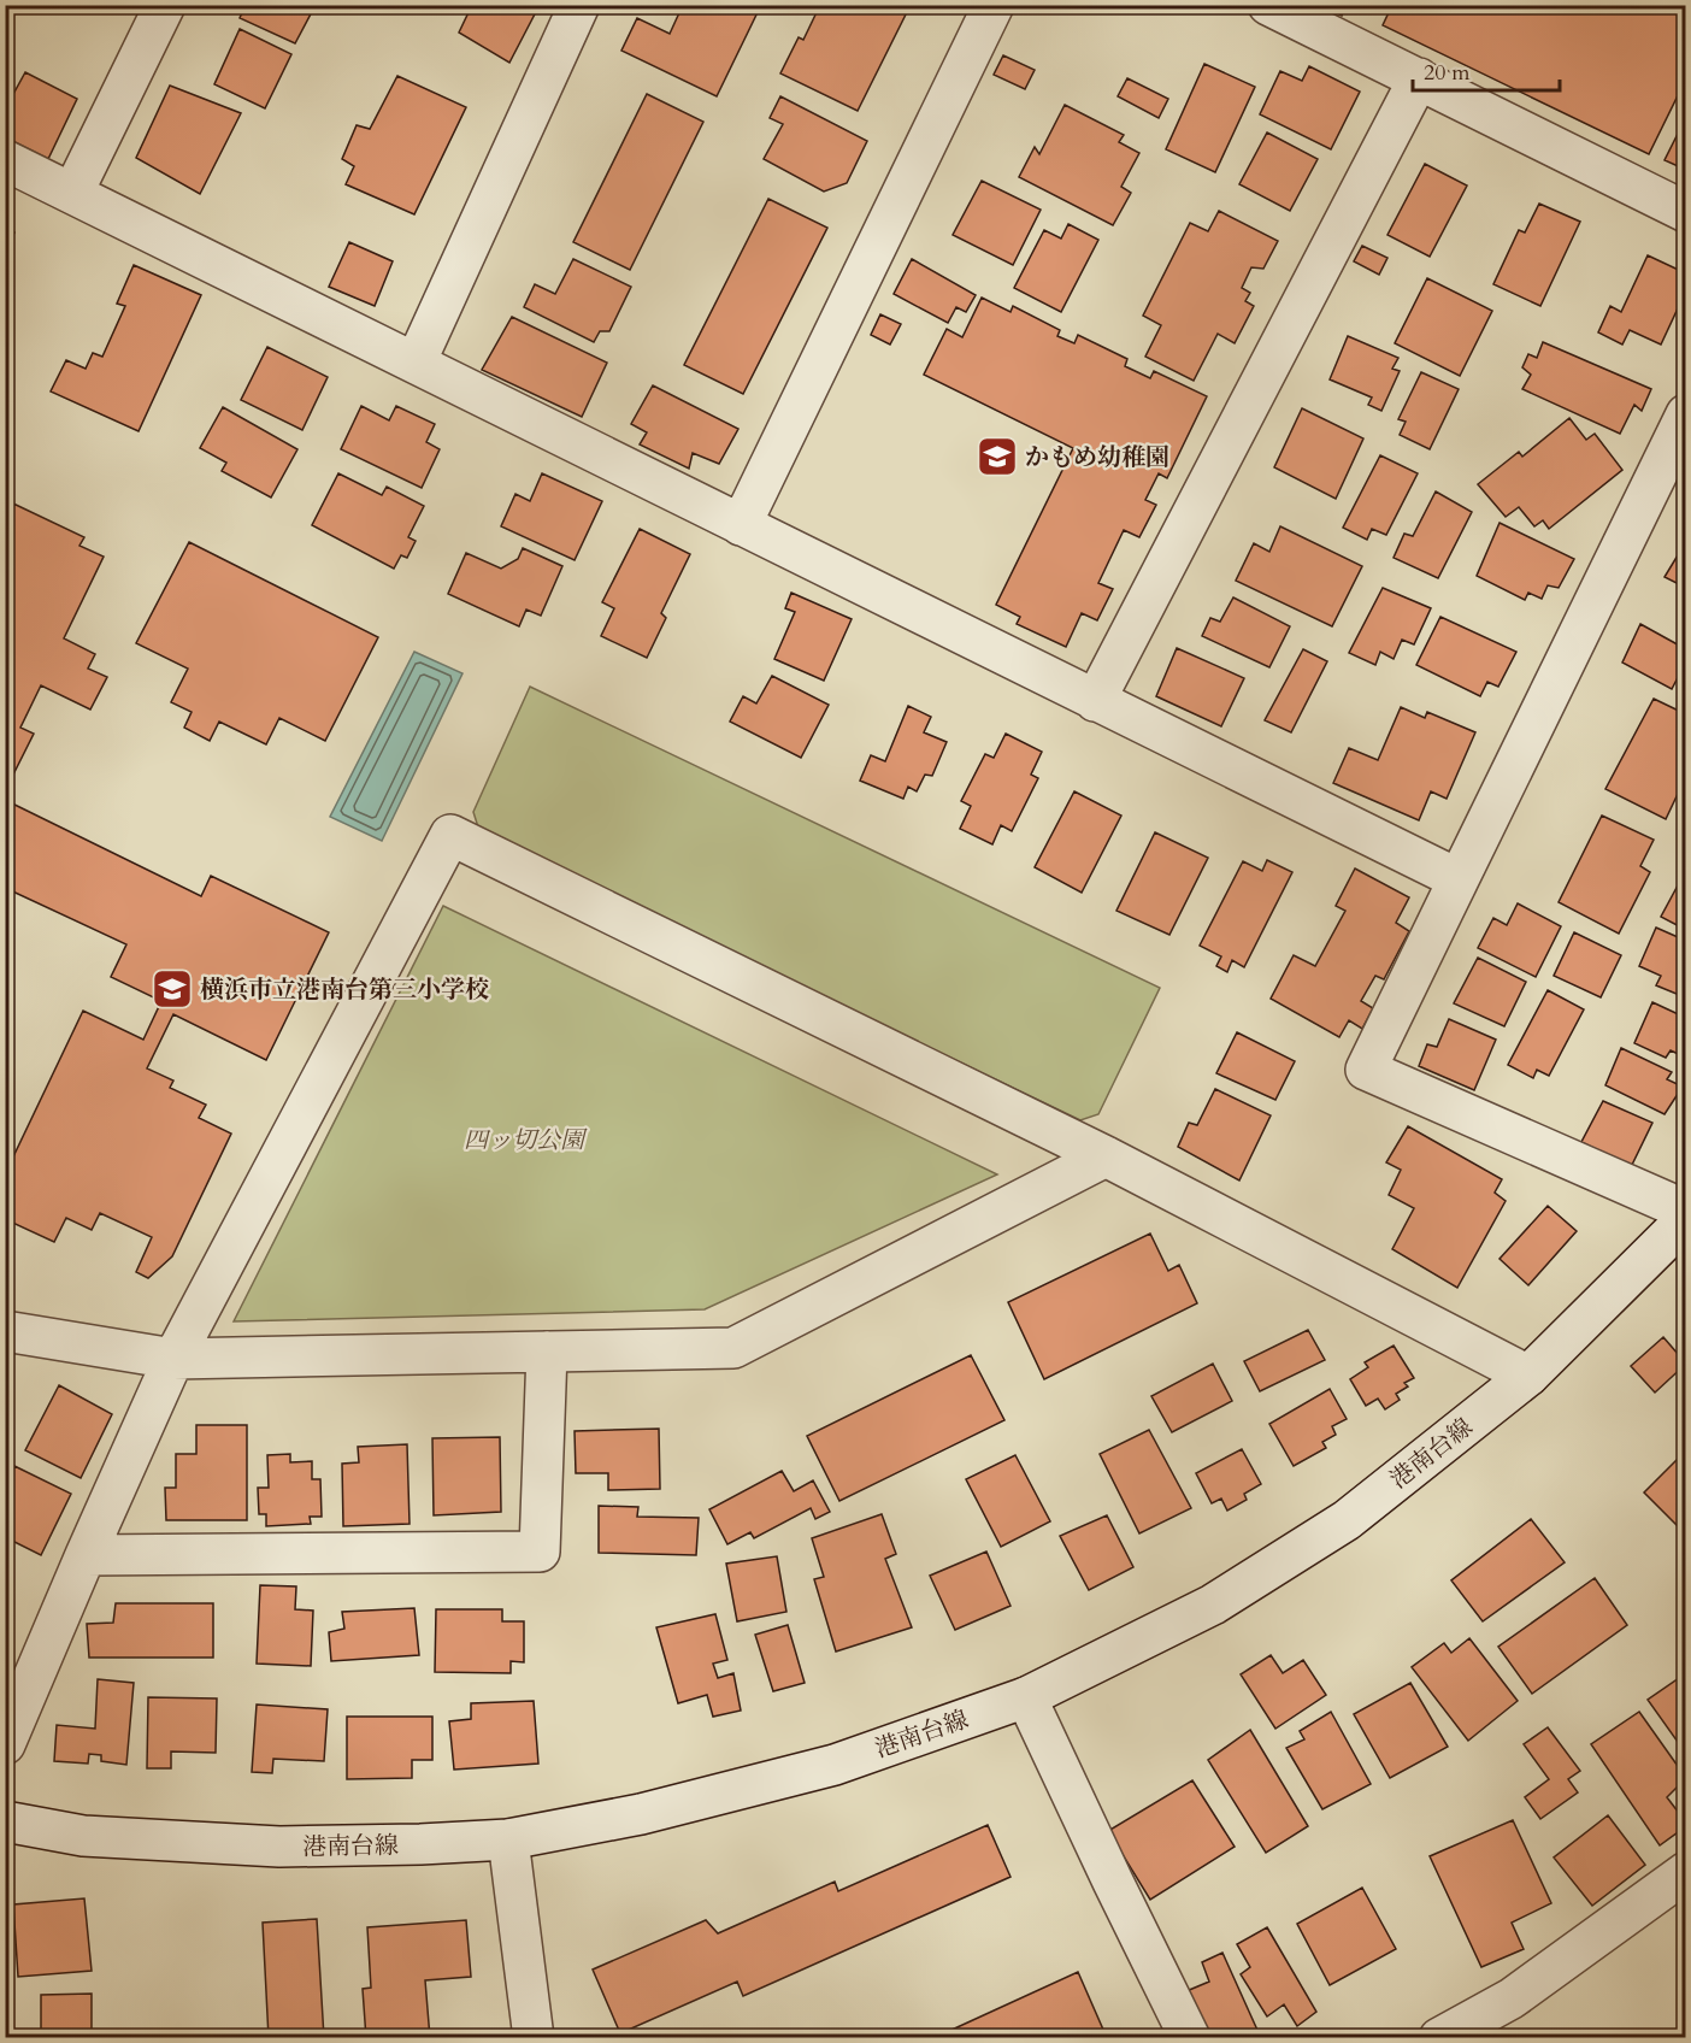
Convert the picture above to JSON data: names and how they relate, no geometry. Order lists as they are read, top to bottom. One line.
{"streets":{"street":["港南台線"]},"parks":["四ッ切公園"],"places":{"school or university":["かもめ幼稚園","横浜市立港南台第三小学校"]},"scale_bar":"20 m"}
